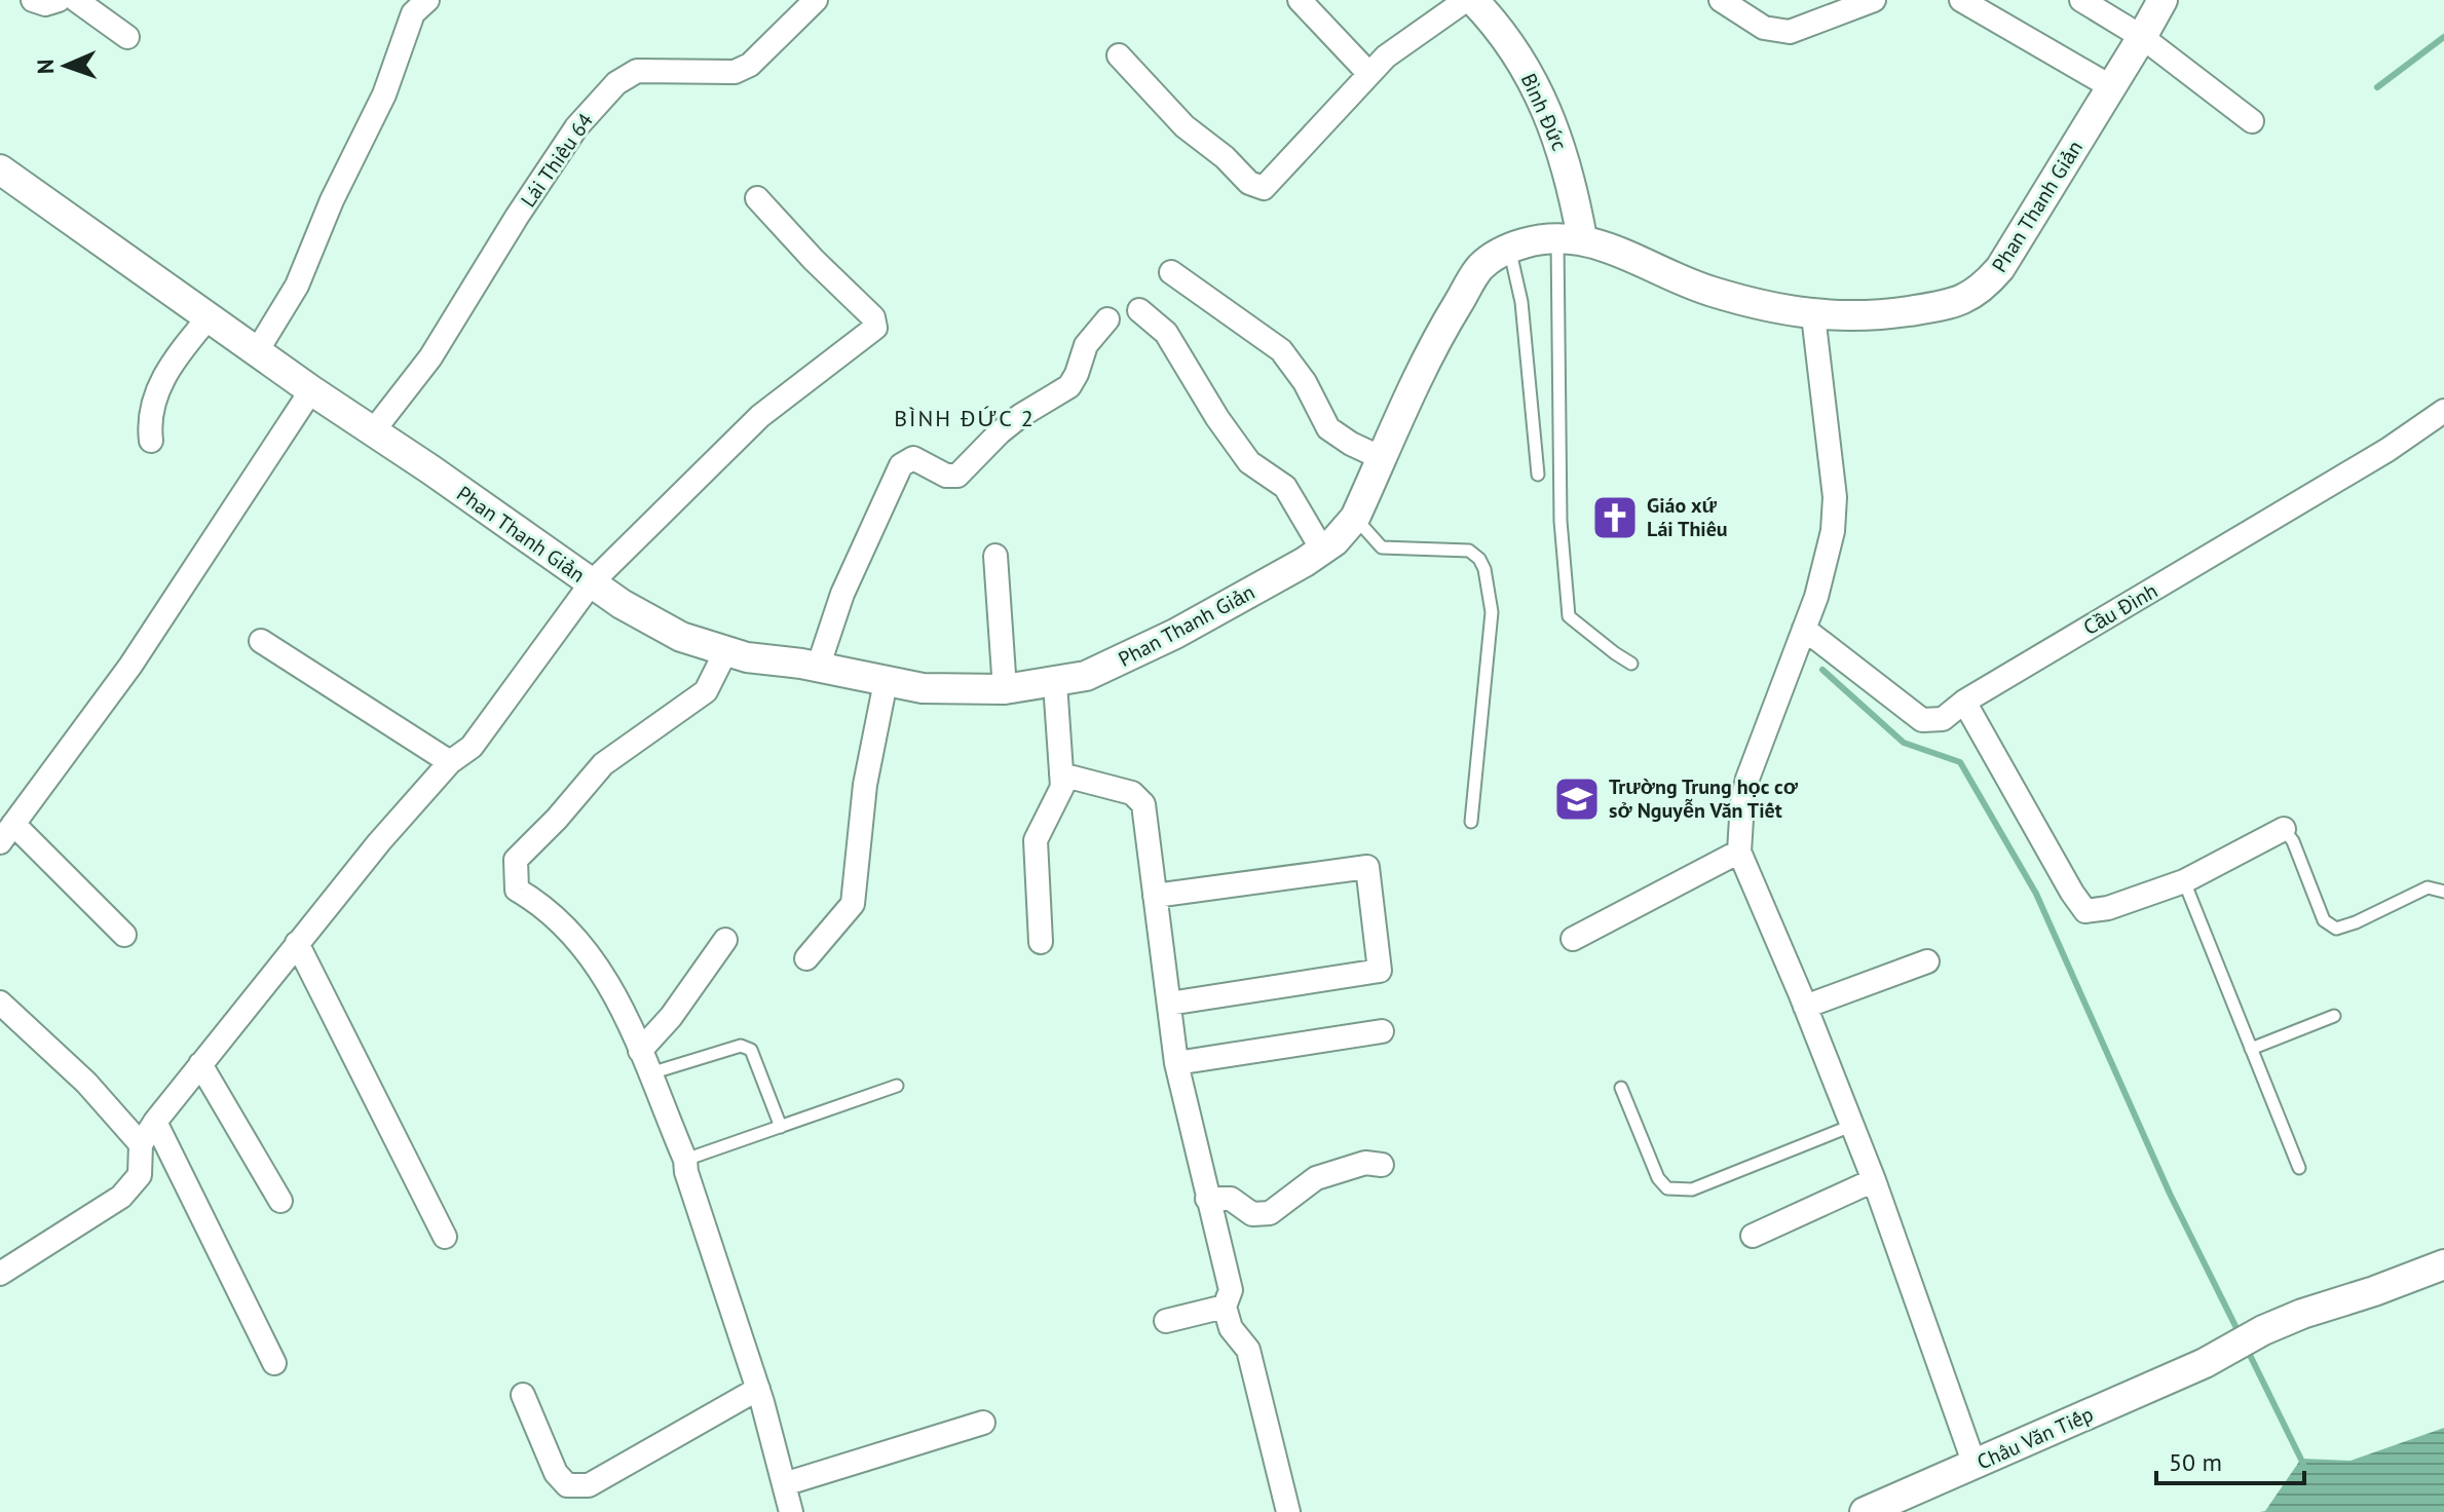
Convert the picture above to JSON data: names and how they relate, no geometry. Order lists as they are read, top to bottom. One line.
{"streets":{"street":["Bình Đức","Lái Thiêu 64","Phan Thanh Giản","Cầu Đình","Châu Văn Tiếp"]},"crossings":[["Bình Đức","Phan Thanh Giản"],["Lái Thiêu 64","Phan Thanh Giản"]],"districts":["BÌNH ĐỨC 2"],"places":{"church":["Giáo xứ Lái Thiêu"],"school or university":["Trường Trung học cơ sở Nguyễn Văn Tiết"]},"scale_bar":"50 m","north":"left"}
